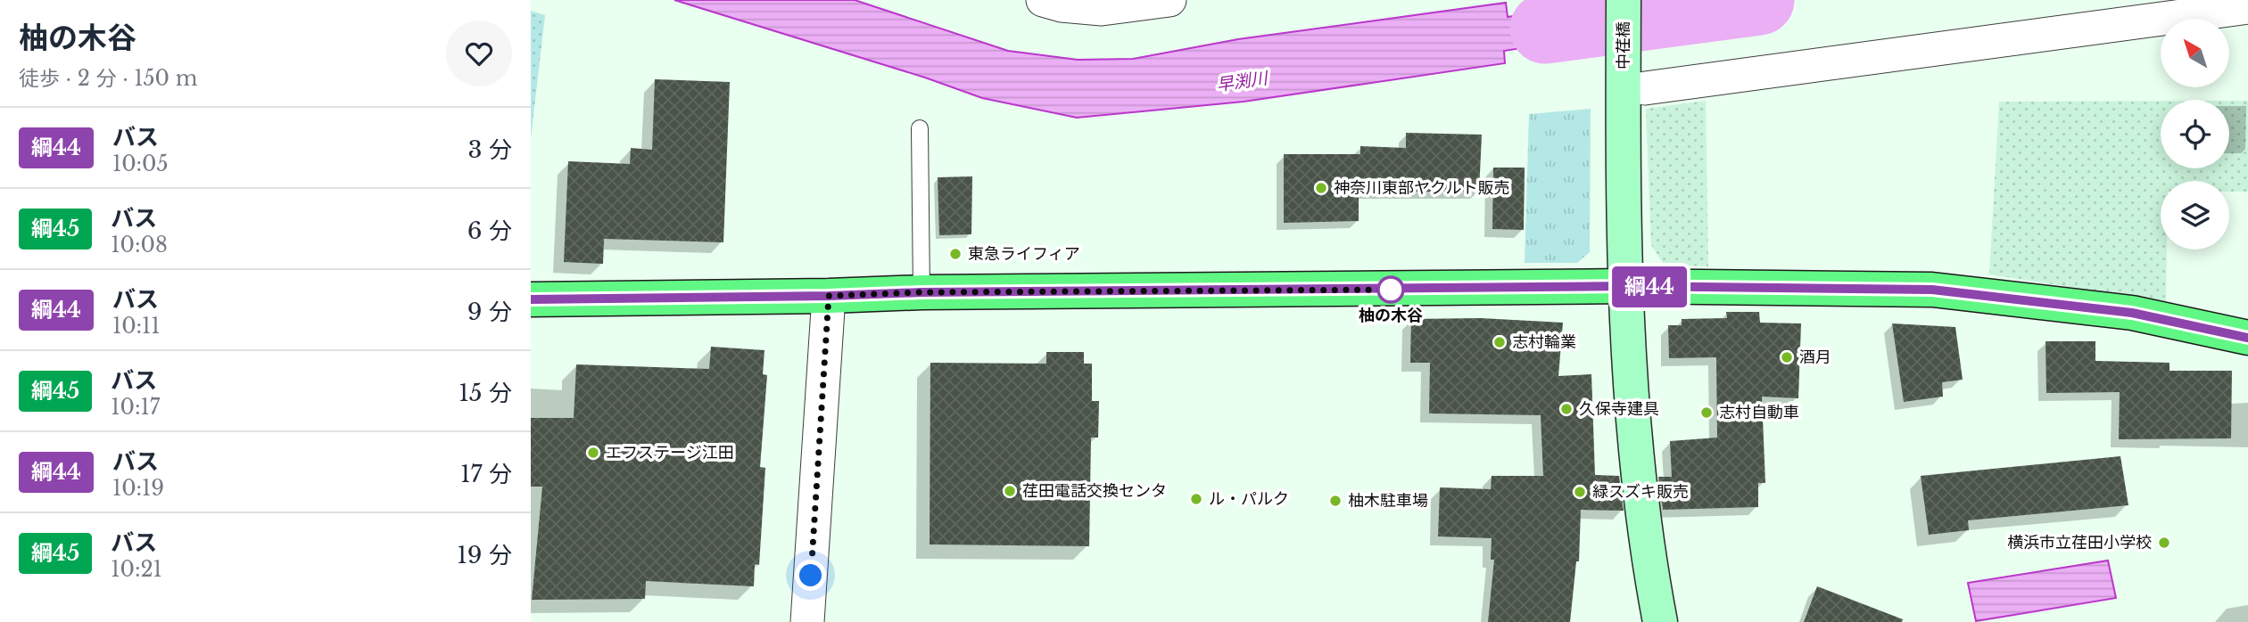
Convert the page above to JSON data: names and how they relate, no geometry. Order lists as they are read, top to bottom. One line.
{"streets":{"street":["中荏橋"]},"water":["早渕川"],"places":["神奈川東部ヤクルト販売","東急ライフィア","柚の木谷","志村輪業","酒月","久保寺建具","志村自動車","エフステージ江田","荏田電話交換センタ","緑スズキ販売","ル・パルク","柚木駐車場","横浜市立荏田小学校"],"lines":["bus line 綱44"],"north":"top left","page":{"heading":["柚の木谷","徒歩 · 2 分 · 150 m"],"on_map":"綱44","list":[{"mark":"綱44","name":"バス","note":"10:05","value":"3 分"},{"mark":"綱45","name":"バス","note":"10:08","value":"6 分"},{"mark":"綱44","name":"バス","note":"10:11","value":"9 分"},{"mark":"綱45","name":"バス","note":"10:17","value":"15 分"},{"mark":"綱44","name":"バス","note":"10:19","value":"17 分"},{"mark":"綱45","name":"バス","note":"10:21","value":"19 分"}]}}
